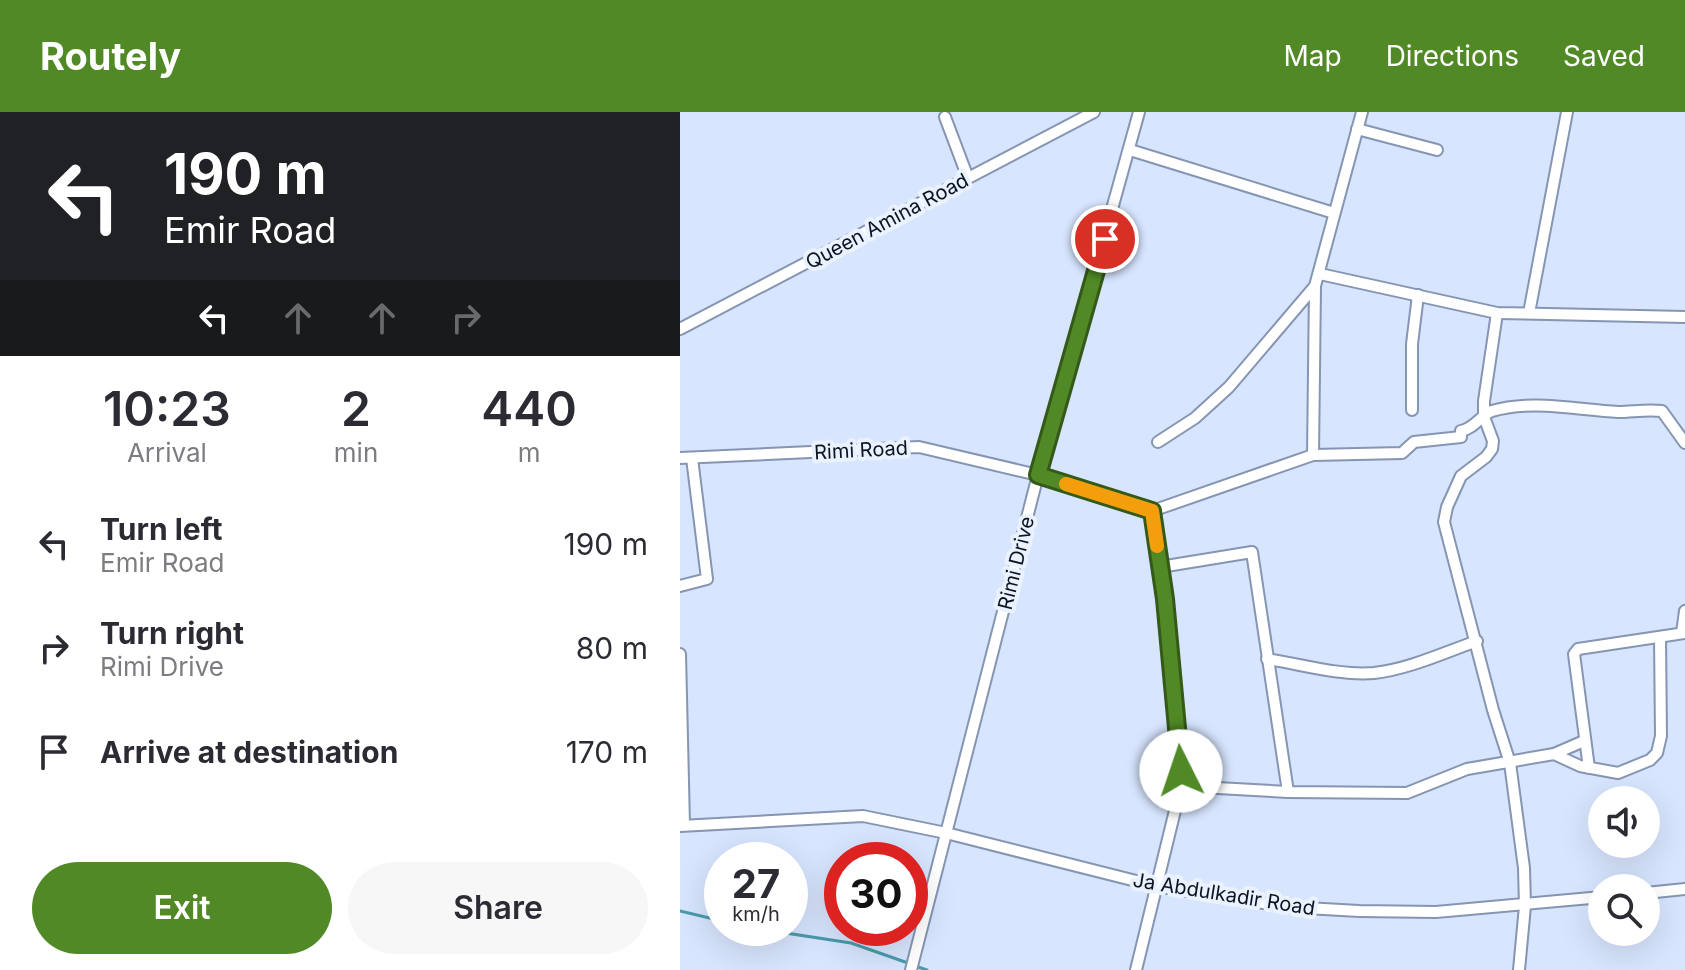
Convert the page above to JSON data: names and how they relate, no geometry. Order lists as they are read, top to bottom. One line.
{"streets":{"street":["Queen Amina Road","Rimi Road","Rimi Drive","Ja Abdulkadir Road"]},"crossings":[["Rimi Road","Rimi Drive"],["Rimi Drive","Ja Abdulkadir Road"]],"page":{"header":"Routely","nav":["Map","Directions","Saved"],"turn":["190 m","Emir Road"],"eta":["10:23","Arrival","2","min","440","m"],"list":[{"name":"Turn left","note":"Emir Road","value":"190 m"},{"name":"Turn right","note":"Rimi Drive","value":"80 m"},{"name":"Arrive at destination","value":"170 m"}],"speed":"27 km/h","limit":"30","buttons":["Exit","Share"]}}
